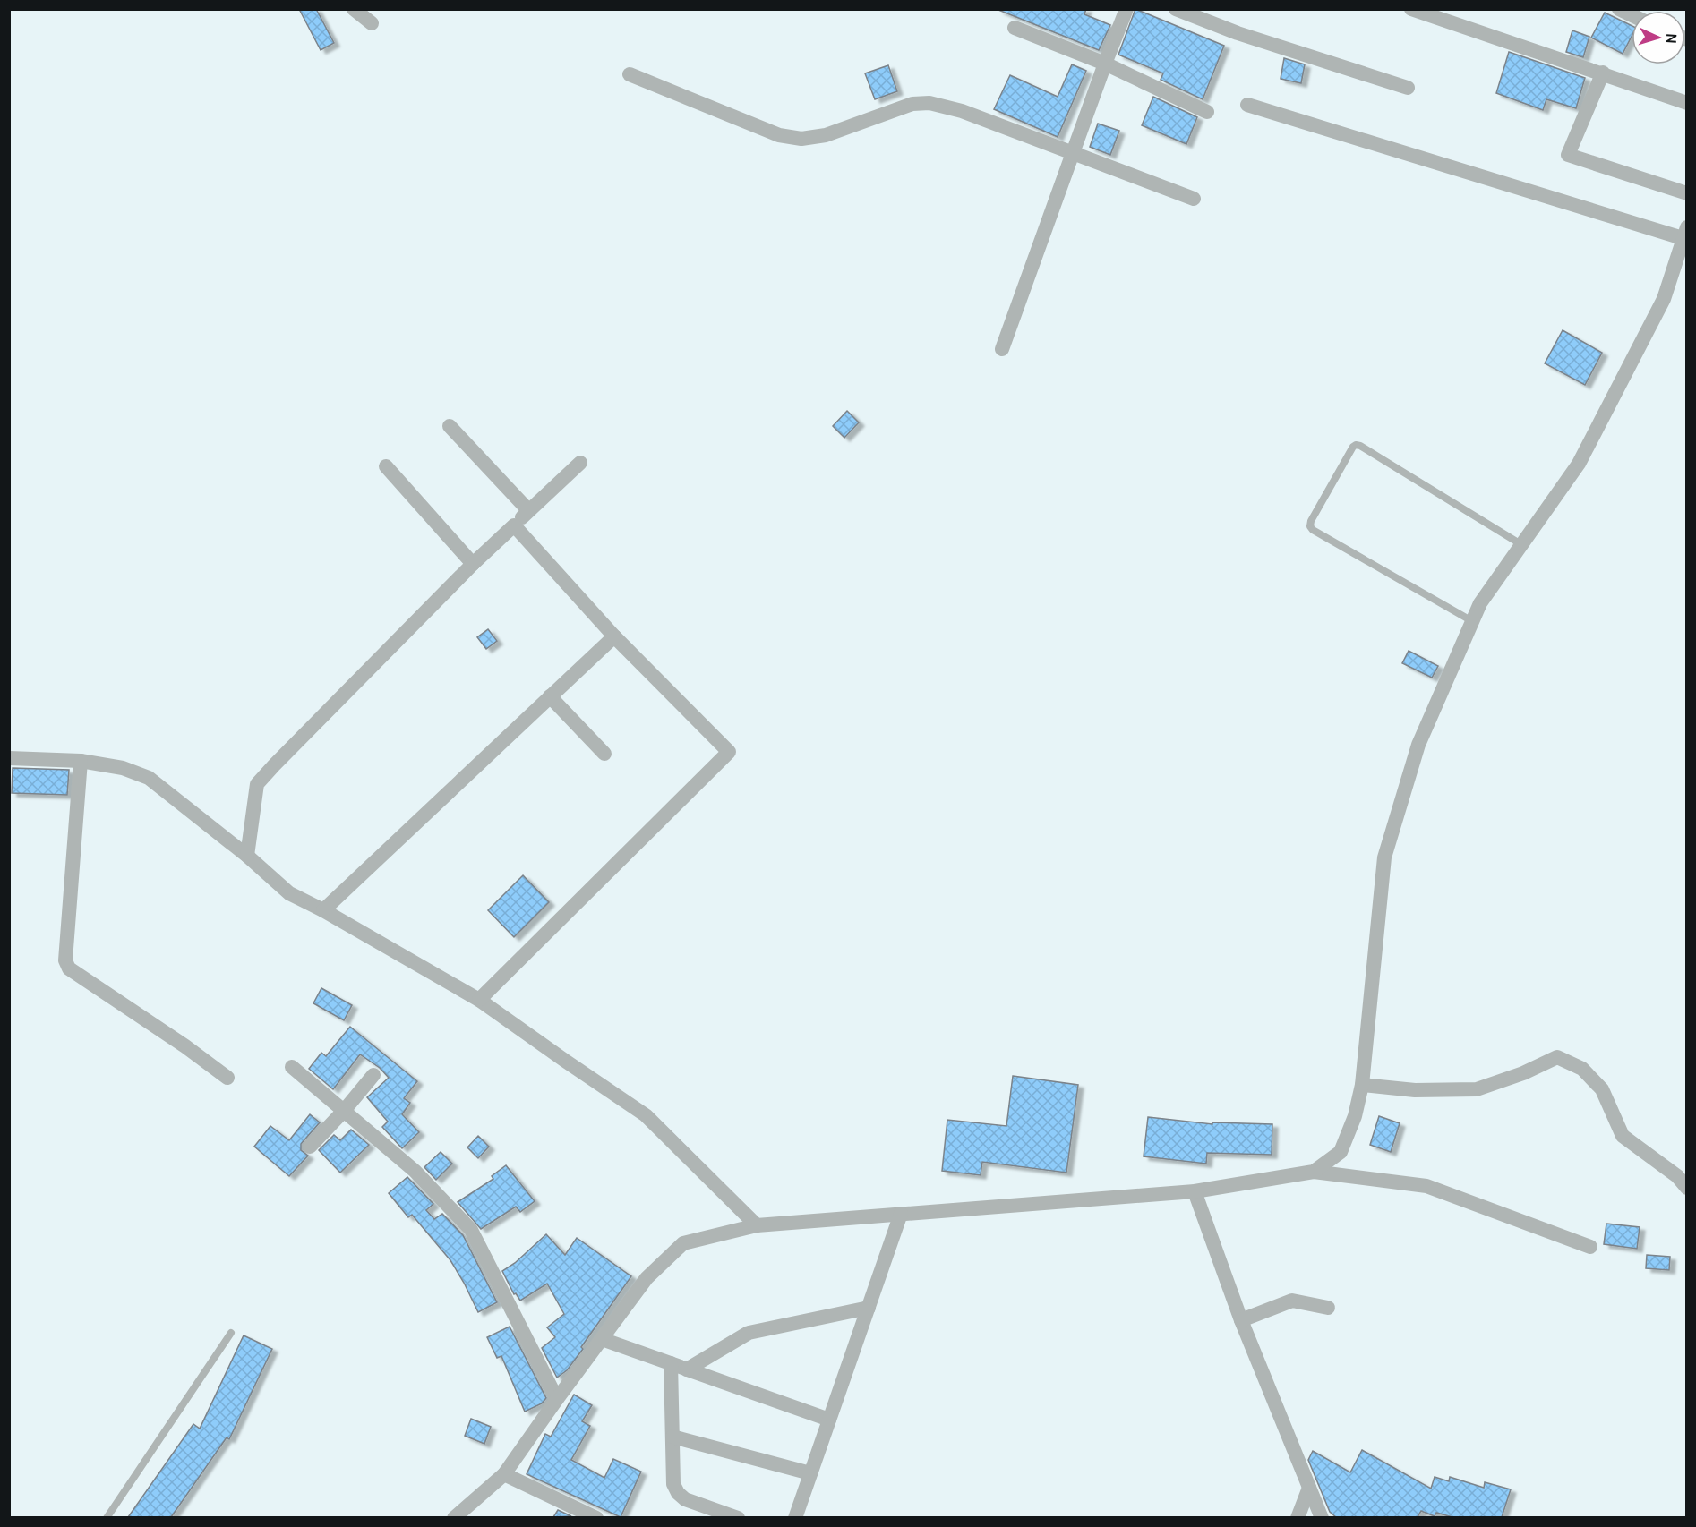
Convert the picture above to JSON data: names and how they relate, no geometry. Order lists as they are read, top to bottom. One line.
{"north":"right"}
